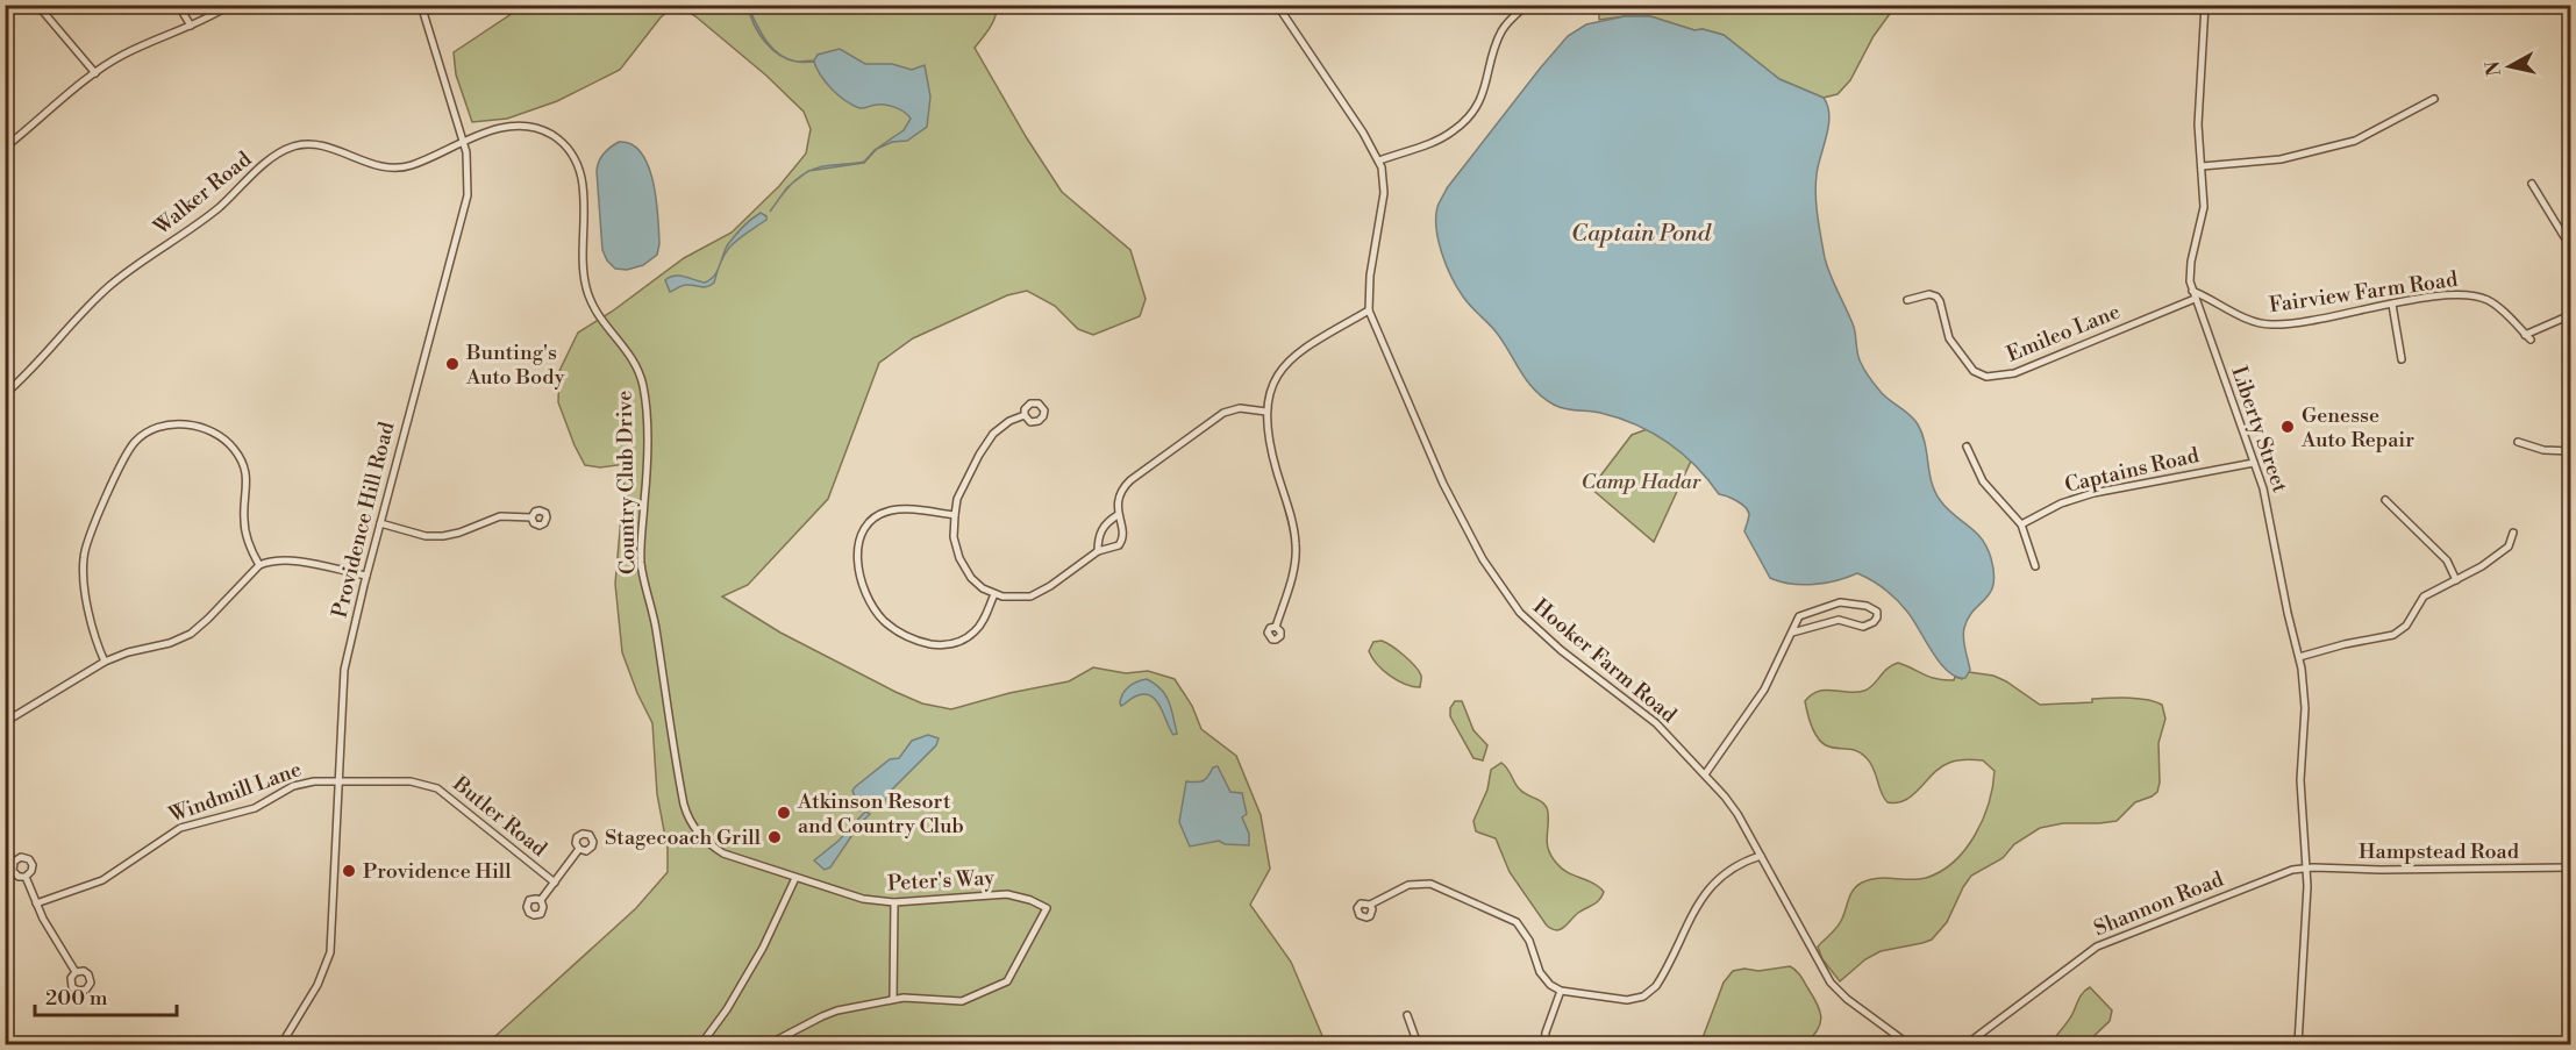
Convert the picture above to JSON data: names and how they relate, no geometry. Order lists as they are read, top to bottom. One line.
{"streets":{"street":["Walker Road","Fairview Farm Road","Emileo Lane","Liberty Street","Captains Road","Country Club Drive","Providence Hill Road","Hooker Farm Road","Windmill Lane","Butler Road","Hampstead Road","Peter's Way","Shannon Road"]},"crossings":[["Walker Road","Country Club Drive"],["Walker Road","Providence Hill Road"],["Fairview Farm Road","Emileo Lane"],["Fairview Farm Road","Liberty Street"],["Emileo Lane","Liberty Street"],["Liberty Street","Captains Road"],["Liberty Street","Hampstead Road"],["Liberty Street","Shannon Road"],["Country Club Drive","Providence Hill Road"],["Country Club Drive","Peter's Way"],["Providence Hill Road","Windmill Lane"],["Providence Hill Road","Butler Road"],["Windmill Lane","Butler Road"],["Hampstead Road","Shannon Road"]],"water":["Captain Pond"],"parks":["Camp Hadar"],"places":["Bunting's Auto Body","Genesse Auto Repair","Atkinson Resort and Country Club","Stagecoach Grill","Providence Hill"],"scale_bar":"200 m","north":"left"}
